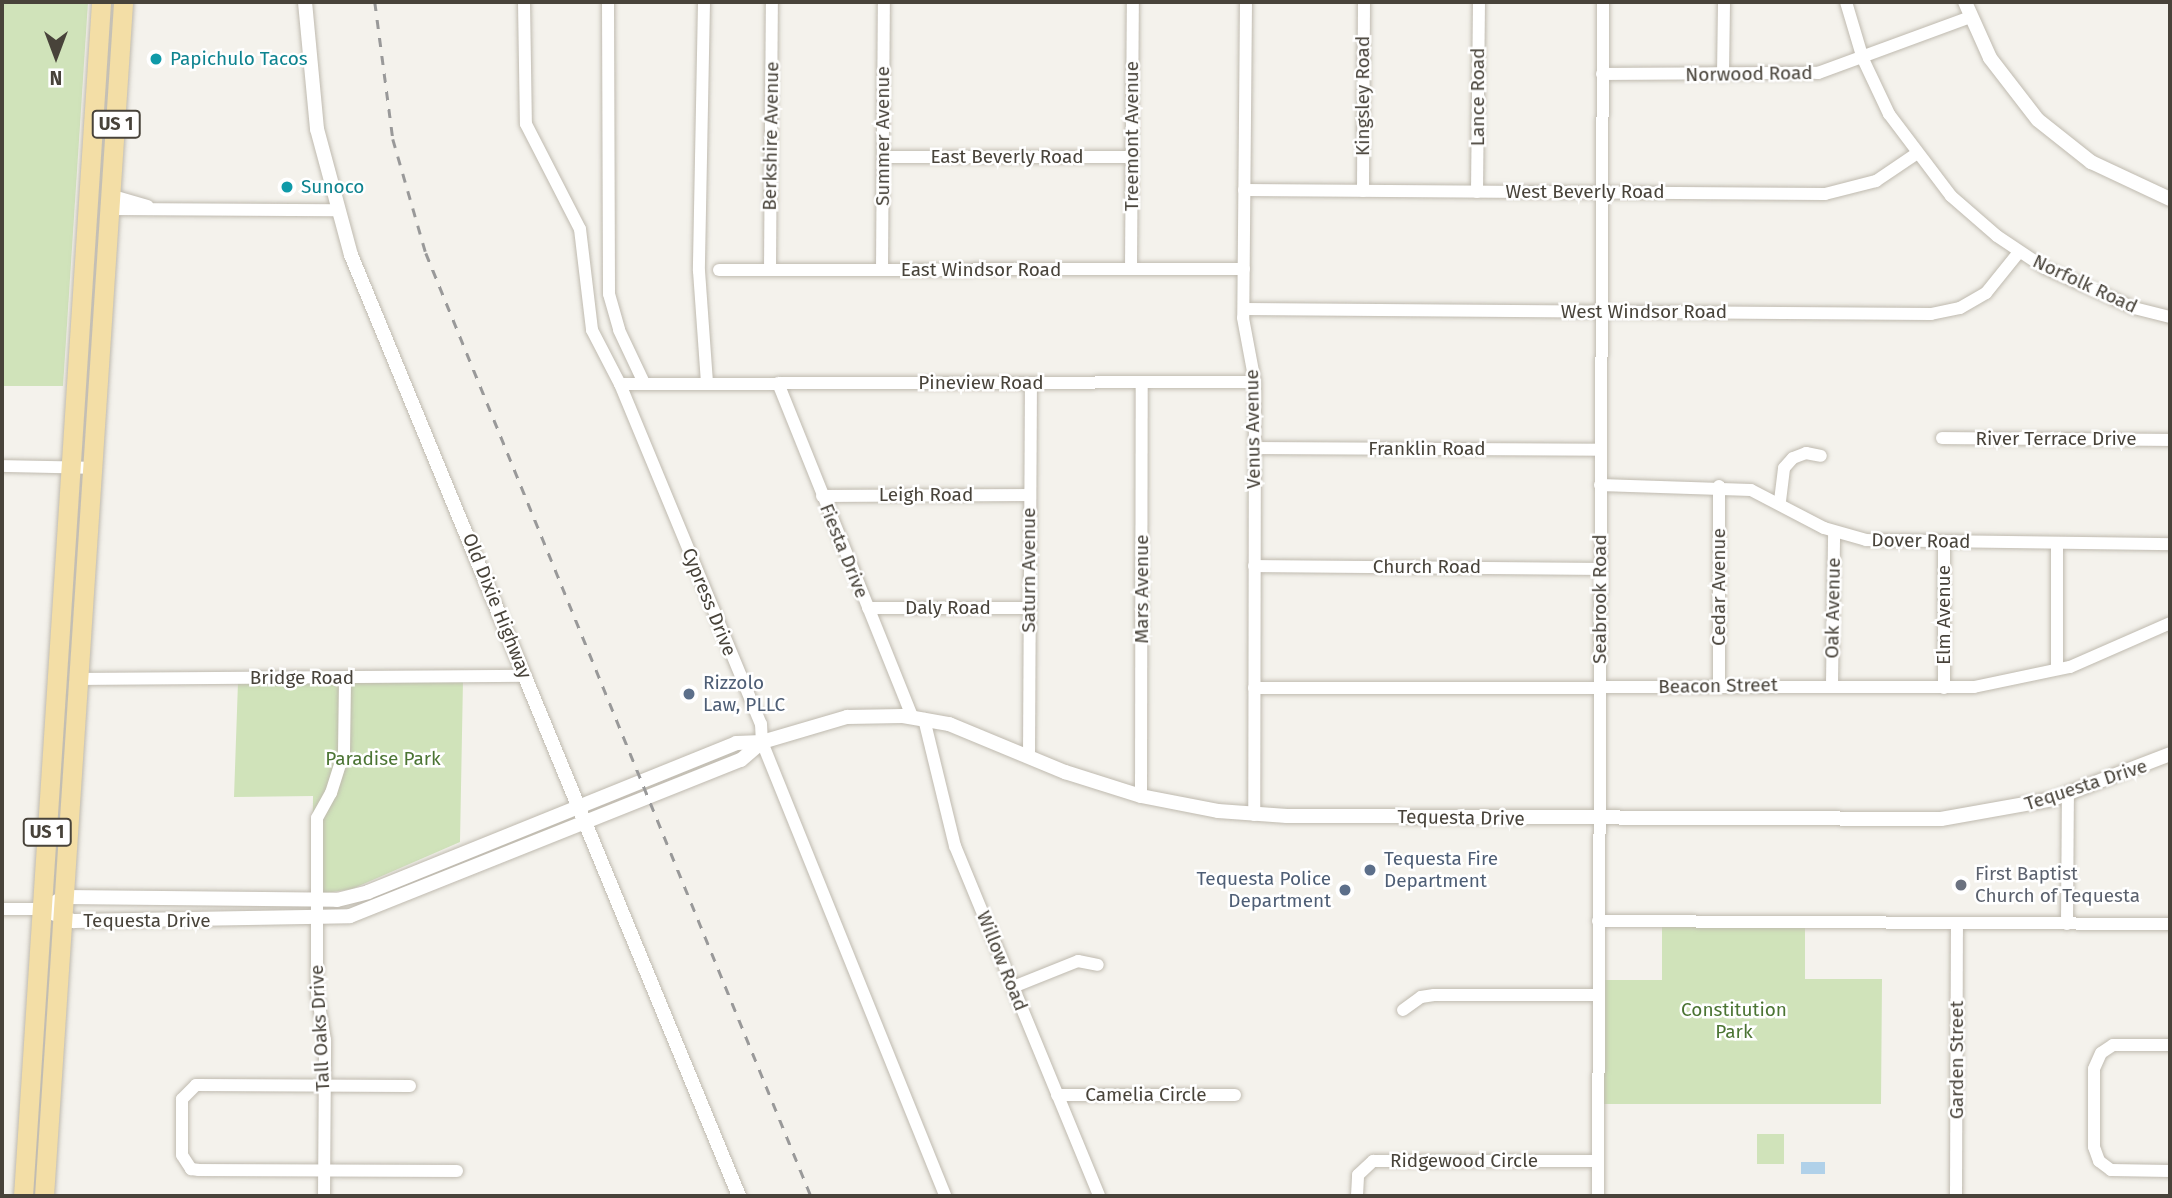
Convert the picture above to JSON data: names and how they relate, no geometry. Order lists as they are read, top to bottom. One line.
{"streets":{"main road":["US 1"],"street":["Norwood Road","Kingsley Road","Lance Road","Berkshire Avenue","Summer Avenue","Treemont Avenue","East Beverly Road","West Beverly Road","East Windsor Road","Norfolk Road","West Windsor Road","Pineview Road","Venus Avenue","River Terrace Drive","Franklin Road","Leigh Road","Dover Road","Fiesta Drive","Church Road","Saturn Avenue","Cedar Avenue","Mars Avenue","Seabrook Road","Cypress Drive","Old Dixie Highway","Daly Road","Oak Avenue","Elm Avenue","Bridge Road","Beacon Street","Tequesta Drive","Willow Road","Tall Oaks Drive","Garden Street","Camelia Circle","Ridgewood Circle"]},"crossings":[["Norwood Road","Norfolk Road"],["Norwood Road","Seabrook Road"],["Kingsley Road","West Beverly Road"],["Lance Road","West Beverly Road"],["US 1","Bridge Road"],["US 1","Tequesta Drive"],["Berkshire Avenue","East Windsor Road"],["Summer Avenue","East Beverly Road"],["Summer Avenue","East Windsor Road"],["Treemont Avenue","East Beverly Road"],["Treemont Avenue","East Windsor Road"],["West Beverly Road","Norfolk Road"],["West Beverly Road","Venus Avenue"],["West Beverly Road","Seabrook Road"],["East Windsor Road","Venus Avenue"],["Norfolk Road","West Windsor Road"],["West Windsor Road","Venus Avenue"],["West Windsor Road","Seabrook Road"],["Pineview Road","Venus Avenue"],["Pineview Road","Fiesta Drive"],["Pineview Road","Saturn Avenue"],["Pineview Road","Mars Avenue"],["Pineview Road","Cypress Drive"],["Venus Avenue","Franklin Road"],["Venus Avenue","Church Road"],["Venus Avenue","Beacon Street"],["Venus Avenue","Tequesta Drive"],["Franklin Road","Seabrook Road"],["Leigh Road","Fiesta Drive"],["Leigh Road","Saturn Avenue"],["Dover Road","Cedar Avenue"],["Dover Road","Seabrook Road"],["Dover Road","Oak Avenue"],["Dover Road","Elm Avenue"],["Fiesta Drive","Daly Road"],["Fiesta Drive","Tequesta Drive"],["Fiesta Drive","Willow Road"],["Church Road","Seabrook Road"],["Saturn Avenue","Daly Road"],["Saturn Avenue","Tequesta Drive"],["Cedar Avenue","Beacon Street"],["Mars Avenue","Tequesta Drive"],["Seabrook Road","Beacon Street"],["Seabrook Road","Tequesta Drive"],["Seabrook Road","Ridgewood Circle"],["Cypress Drive","Tequesta Drive"],["Old Dixie Highway","Bridge Road"],["Old Dixie Highway","Tequesta Drive"],["Oak Avenue","Beacon Street"],["Elm Avenue","Beacon Street"],["Bridge Road","Tall Oaks Drive"],["Tequesta Drive","Willow Road"],["Tequesta Drive","Tall Oaks Drive"],["Willow Road","Camelia Circle"]],"parks":["Paradise Park","Constitution Park"],"places":["Papichulo Tacos","Sunoco","Rizzolo Law, PLLC","Tequesta Fire Department","First Baptist Church of Tequesta","Tequesta Police Department"],"north":"bottom"}
